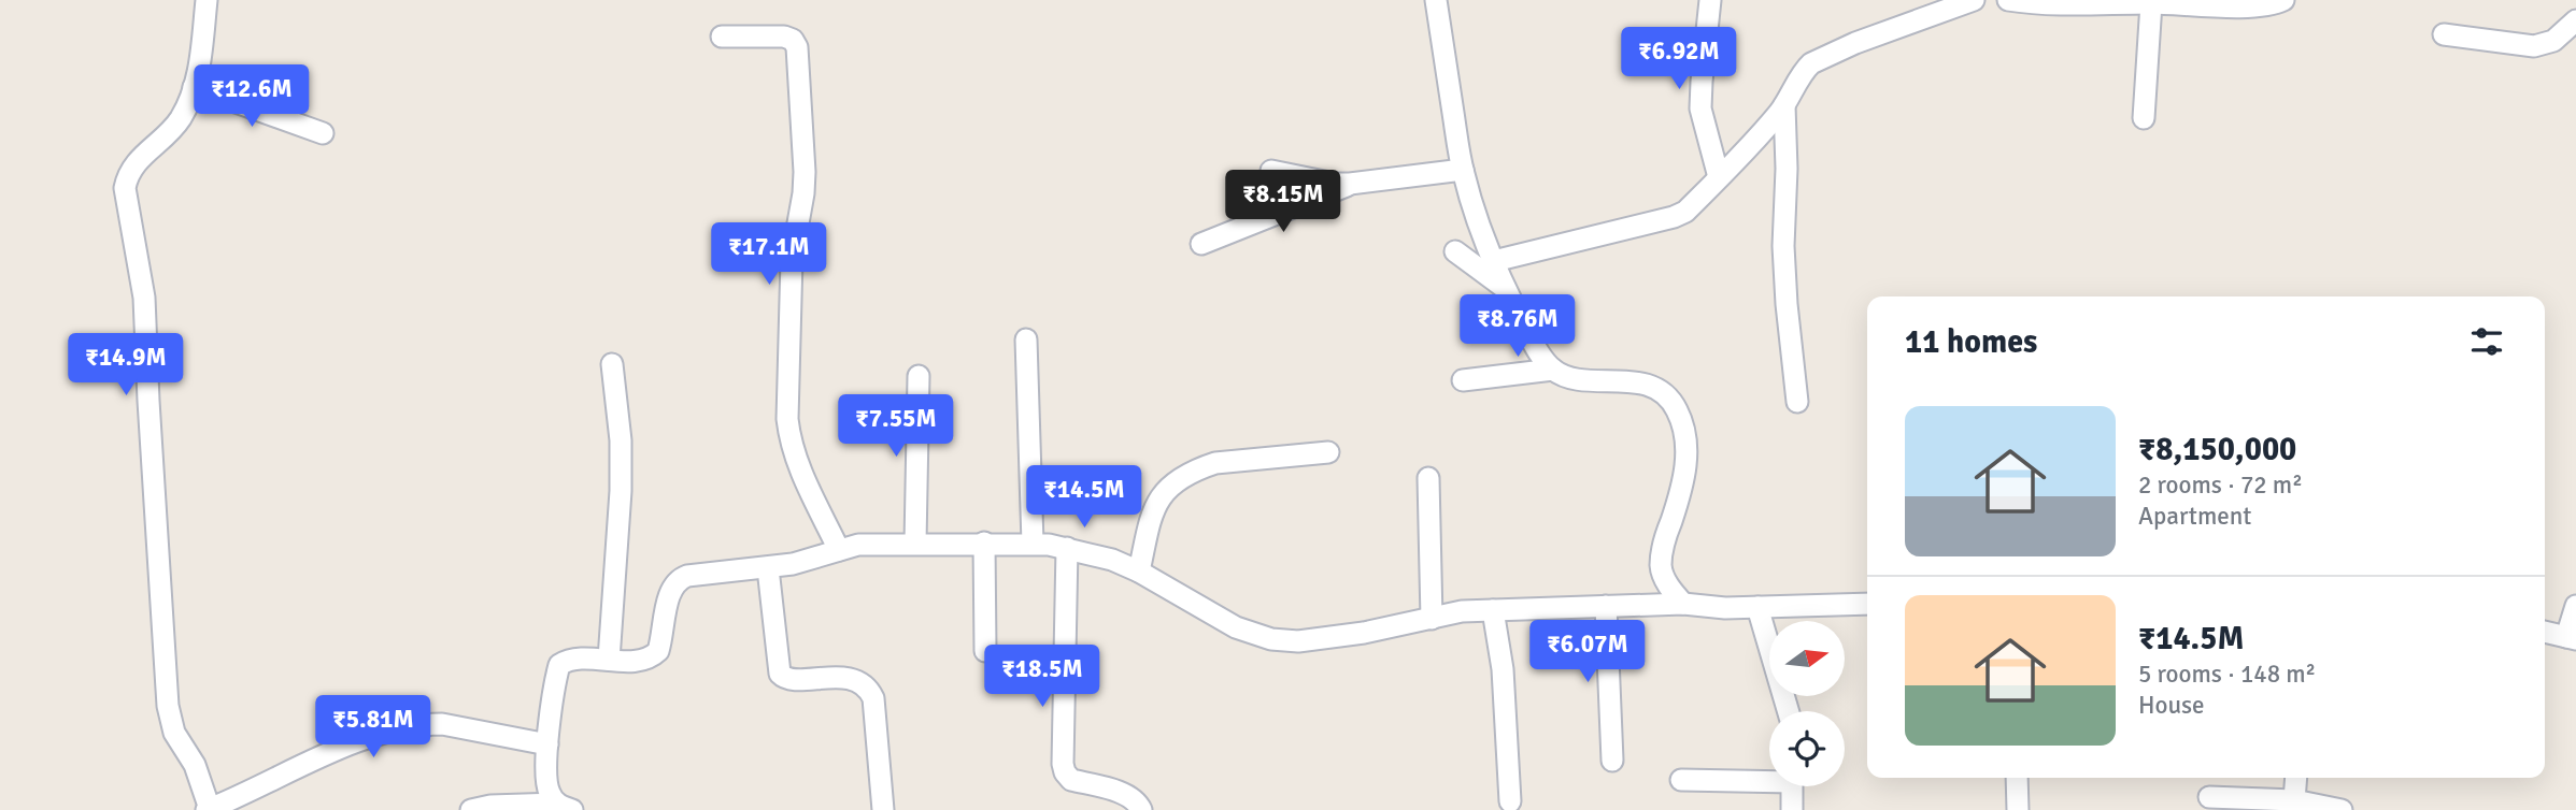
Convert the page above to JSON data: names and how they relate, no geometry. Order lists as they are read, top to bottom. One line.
{"north":"right","page":{"price":["₹6.92M","₹12.6M","₹8.15M","₹17.1M","₹8.76M","₹14.9M","₹7.55M","₹14.5M","₹6.07M","₹18.5M","₹5.81M"],"heading":"11 homes","list":[{"name":"₹8,150,000","note":"2 rooms · 72 m² · Apartment"},{"name":"₹14.5M","note":"5 rooms · 148 m² · House"}]}}
